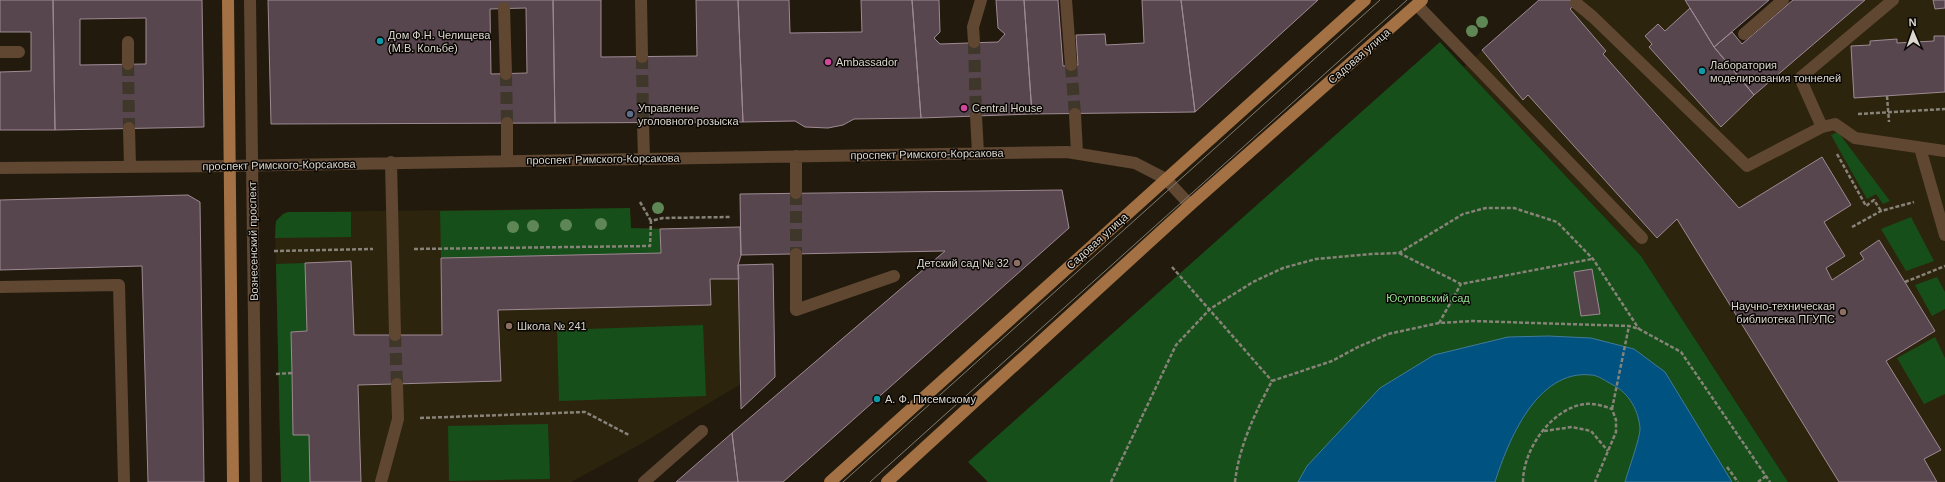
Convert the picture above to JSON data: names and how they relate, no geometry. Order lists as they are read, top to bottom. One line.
{"streets":{"main road":["Садовая улица","Вознесенский проспект"],"street":["проспект Римского-Корсакова"]},"crossings":[["Садовая улица","проспект Римского-Корсакова"],["проспект Римского-Корсакова","Вознесенский проспект"]],"parks":["Юсуповский сад"],"places":["Дом Ф.Н. Челищева (М.В. Кольбе)","Ambassador","Лаборатория моделирования тоннелей","Central House","Управление уголовного розыска","Детский сад № 32","Научно-техническая библиотека ПГУПС","Школа № 241","А. Ф. Писемскому"],"north":"top"}
